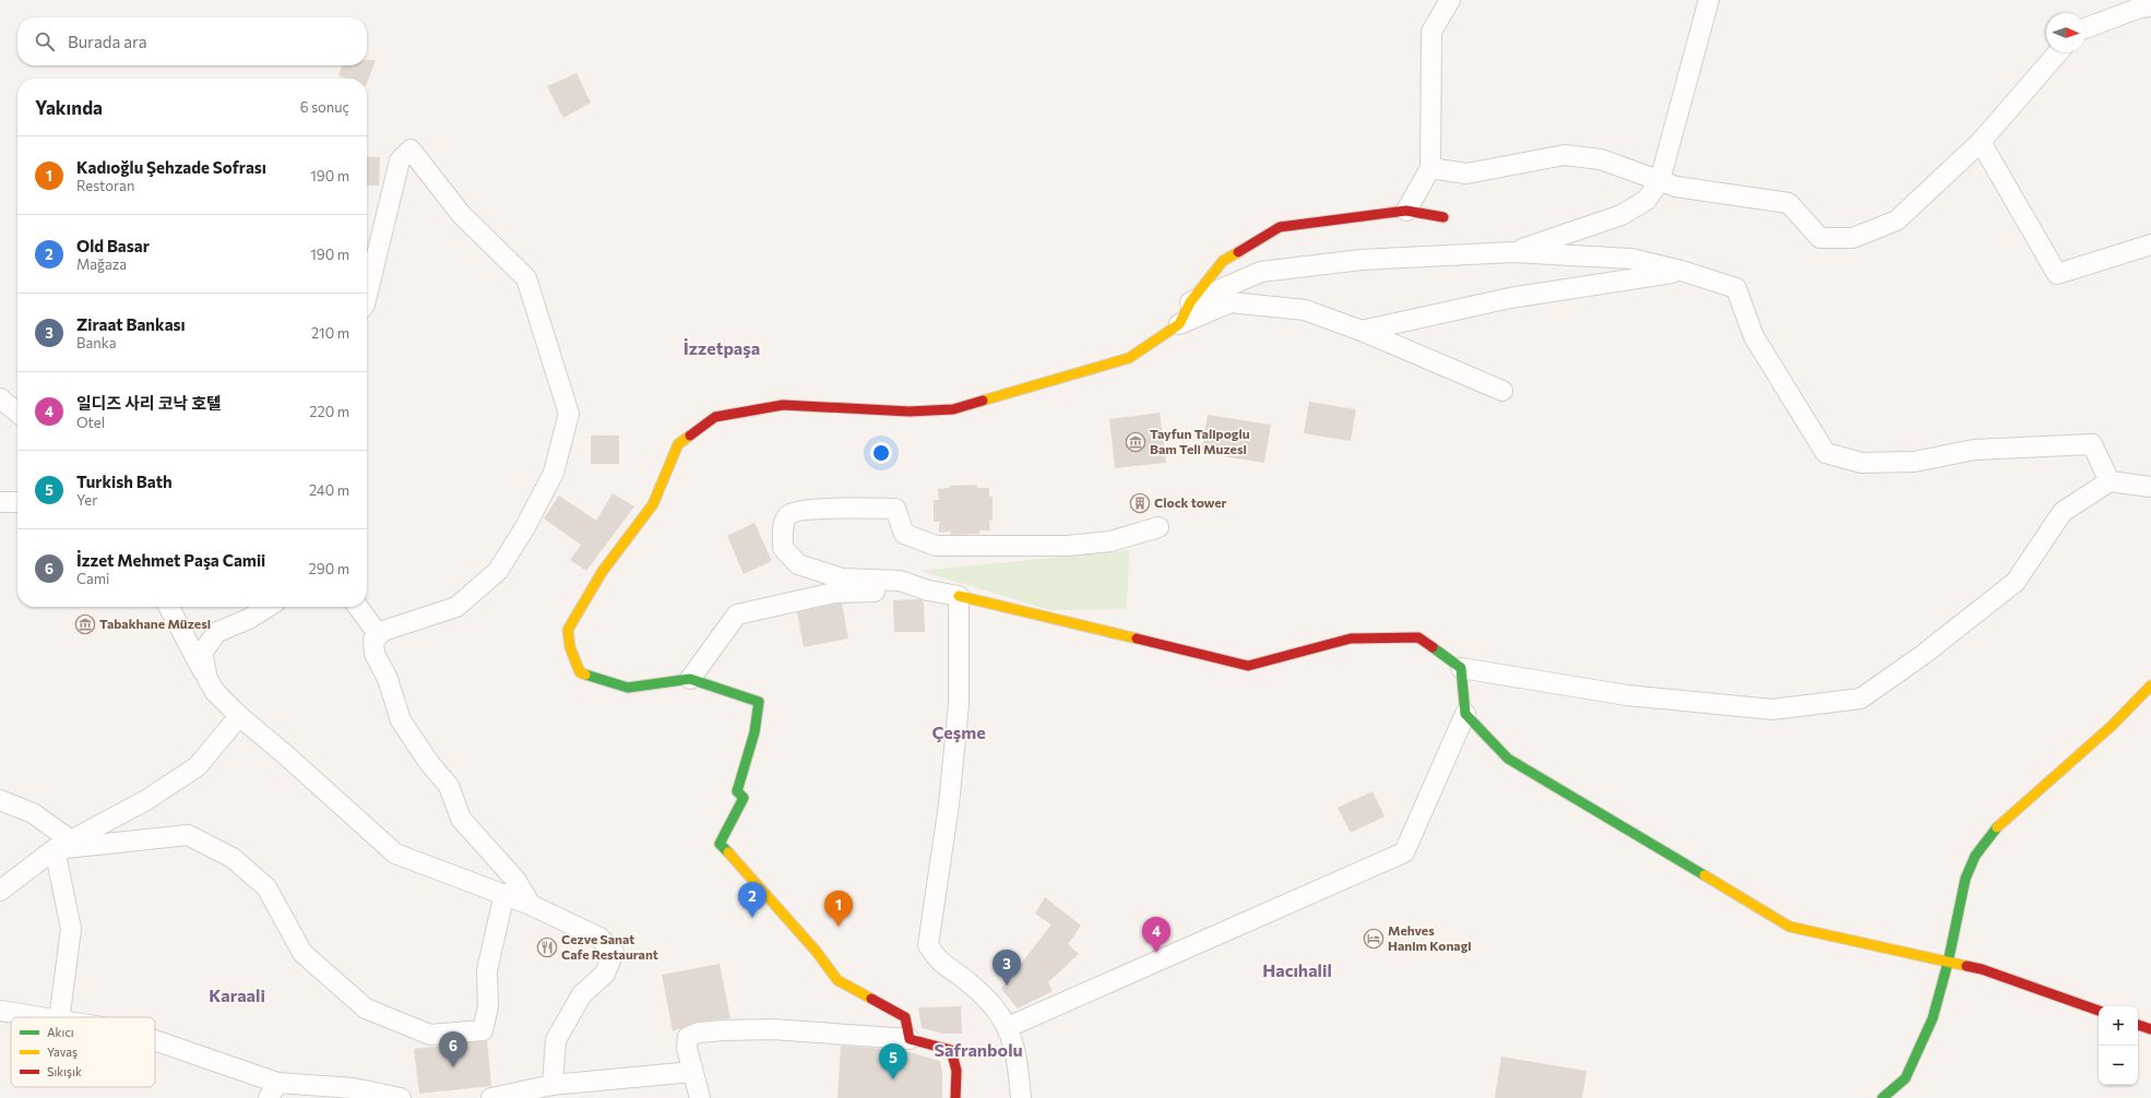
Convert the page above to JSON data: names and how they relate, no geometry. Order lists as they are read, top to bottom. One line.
{"districts":["İzzetpaşa","Çeşme","Hacıhalil","Karaali","Safranbolu"],"places":{"museum":["Tayfun Talipoglu Bam Teli Muzesi","Tabakhane Müzesi"],"building":["Clock tower"],"hotel":["Mehves Hanim Konagi"],"restaurant":["Cezve Sanat Cafe Restaurant"]},"legend":["Akıcı","Yavaş","Sıkışık"],"north":"right","page":{"search":"Burada ara","heading":["Yakında","6 sonuç"],"list":[{"mark":"1","name":"Kadıoğlu Şehzade Sofrası","note":"Restoran","value":"190 m"},{"mark":"2","name":"Old Basar","note":"Mağaza","value":"190 m"},{"mark":"3","name":"Ziraat Bankası","note":"Banka","value":"210 m"},{"mark":"4","name":"일디즈 사리 코낙 호텔","note":"Otel","value":"220 m"},{"mark":"5","name":"Turkish Bath","note":"Yer","value":"240 m"},{"mark":"6","name":"İzzet Mehmet Paşa Camii","note":"Cami","value":"290 m"}],"pins":["2","1","4","3","6","5"],"map_buttons":["+","−"]}}
